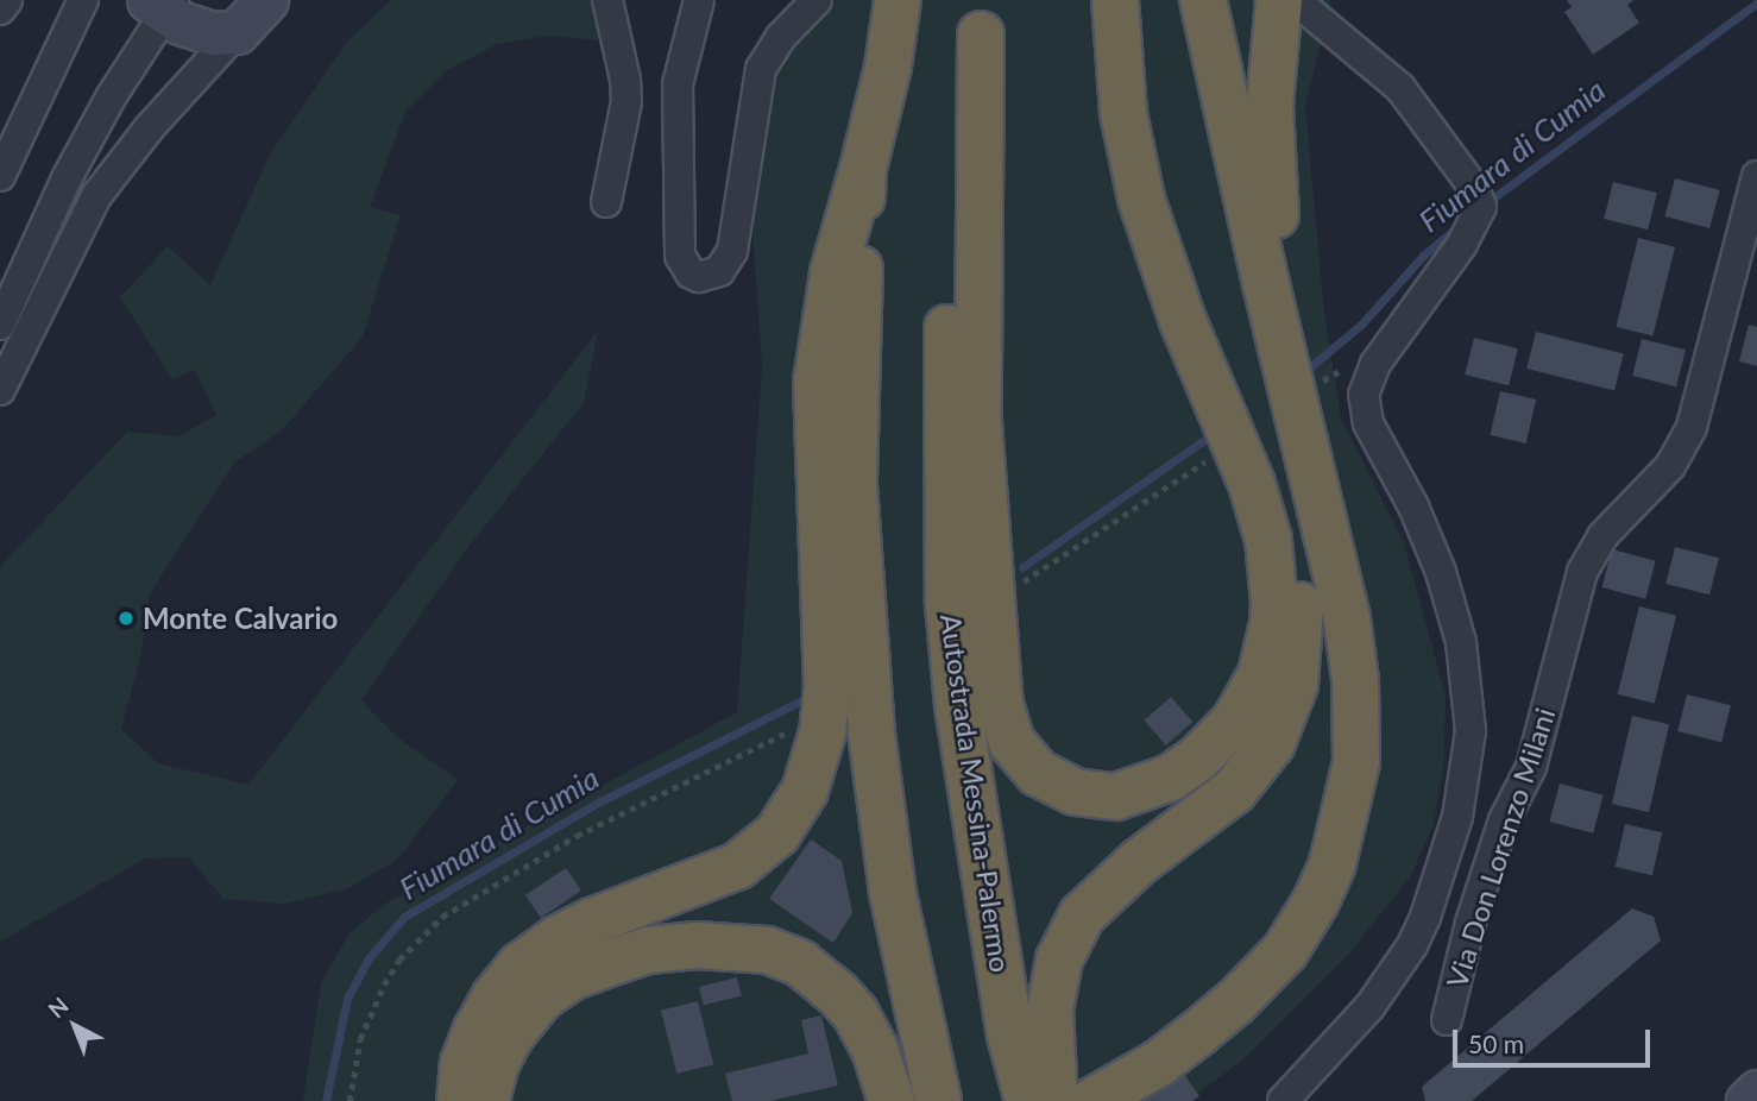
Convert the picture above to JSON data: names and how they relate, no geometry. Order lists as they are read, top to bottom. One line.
{"streets":{"highway":["Autostrada Messina-Palermo"],"street":["Via Don Lorenzo Milani"]},"water":["Fiumara di Cumia"],"places":["Monte Calvario"],"scale_bar":"50 m","north":"top left"}
